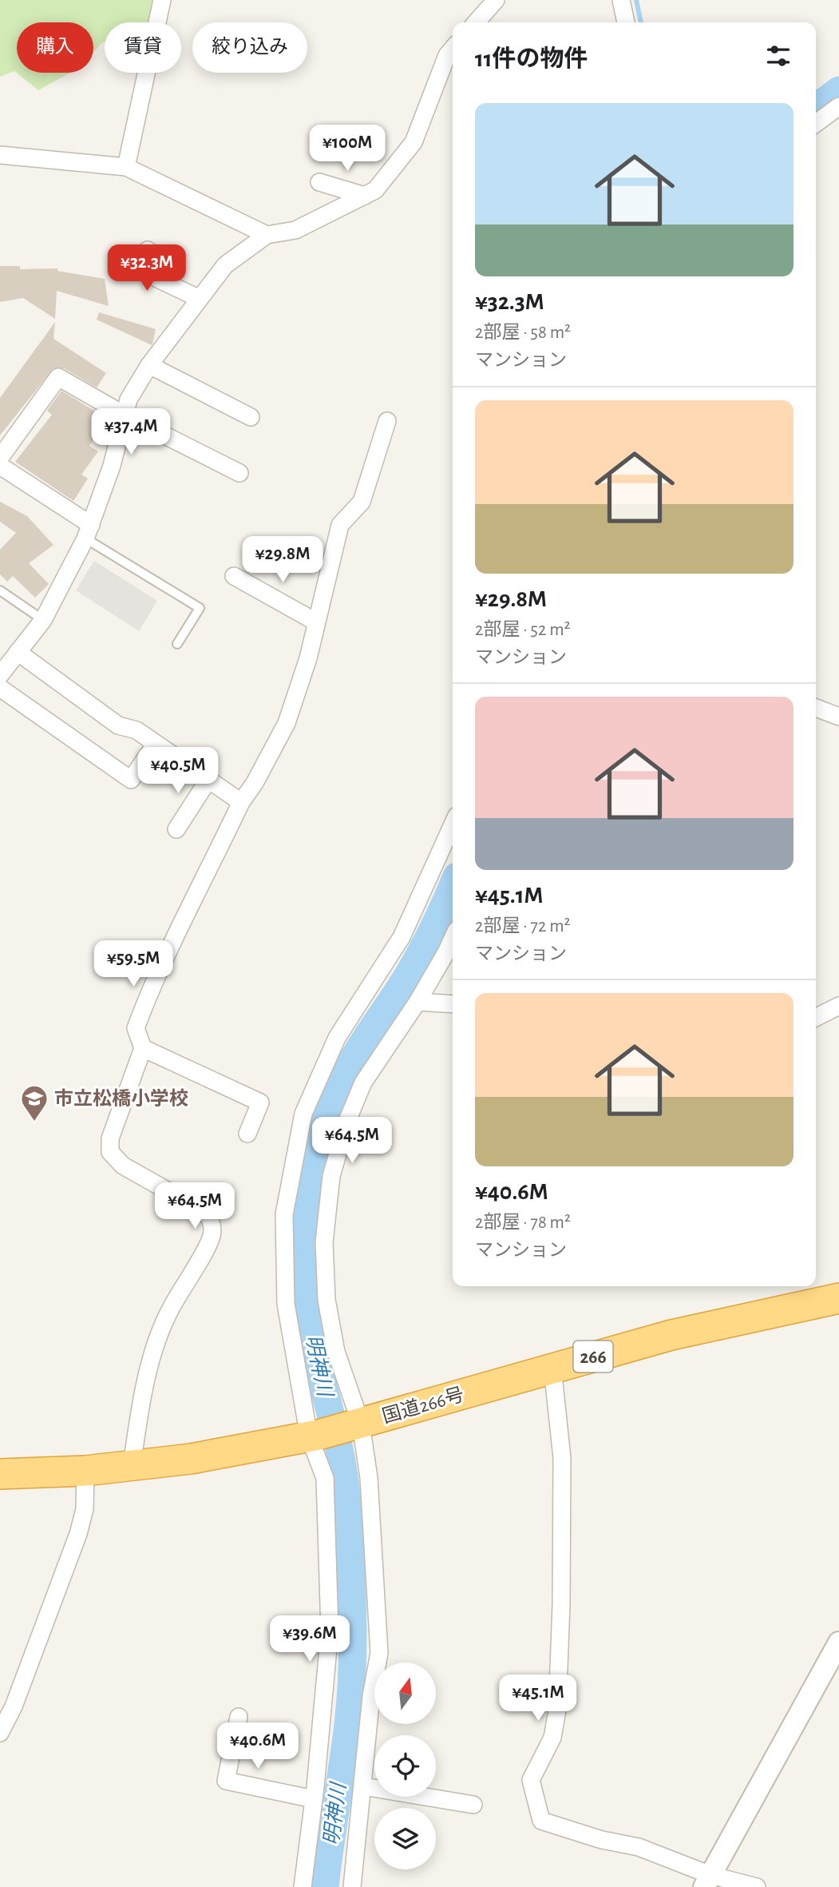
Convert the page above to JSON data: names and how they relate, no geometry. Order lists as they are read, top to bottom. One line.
{"streets":{"highway":["266","国道266号"]},"water":["明神川"],"places":{"school or university":["市立松橋小学校"]},"north":"top","page":{"chip":["購入","賃貸","絞り込み"],"heading":"11件の物件","list":[{"name":"¥32.3M","note":"2部屋 · 58 m² · マンション"},{"name":"¥29.8M","note":"2部屋 · 52 m² · マンション"},{"name":"¥45.1M","note":"2部屋 · 72 m² · マンション"},{"name":"¥40.6M","note":"2部屋 · 78 m² · マンション"}],"price":["¥100M","¥32.3M","¥37.4M","¥29.8M","¥40.5M","¥59.5M","¥64.5M","¥64.5M","¥39.6M","¥45.1M","¥40.6M"]}}
